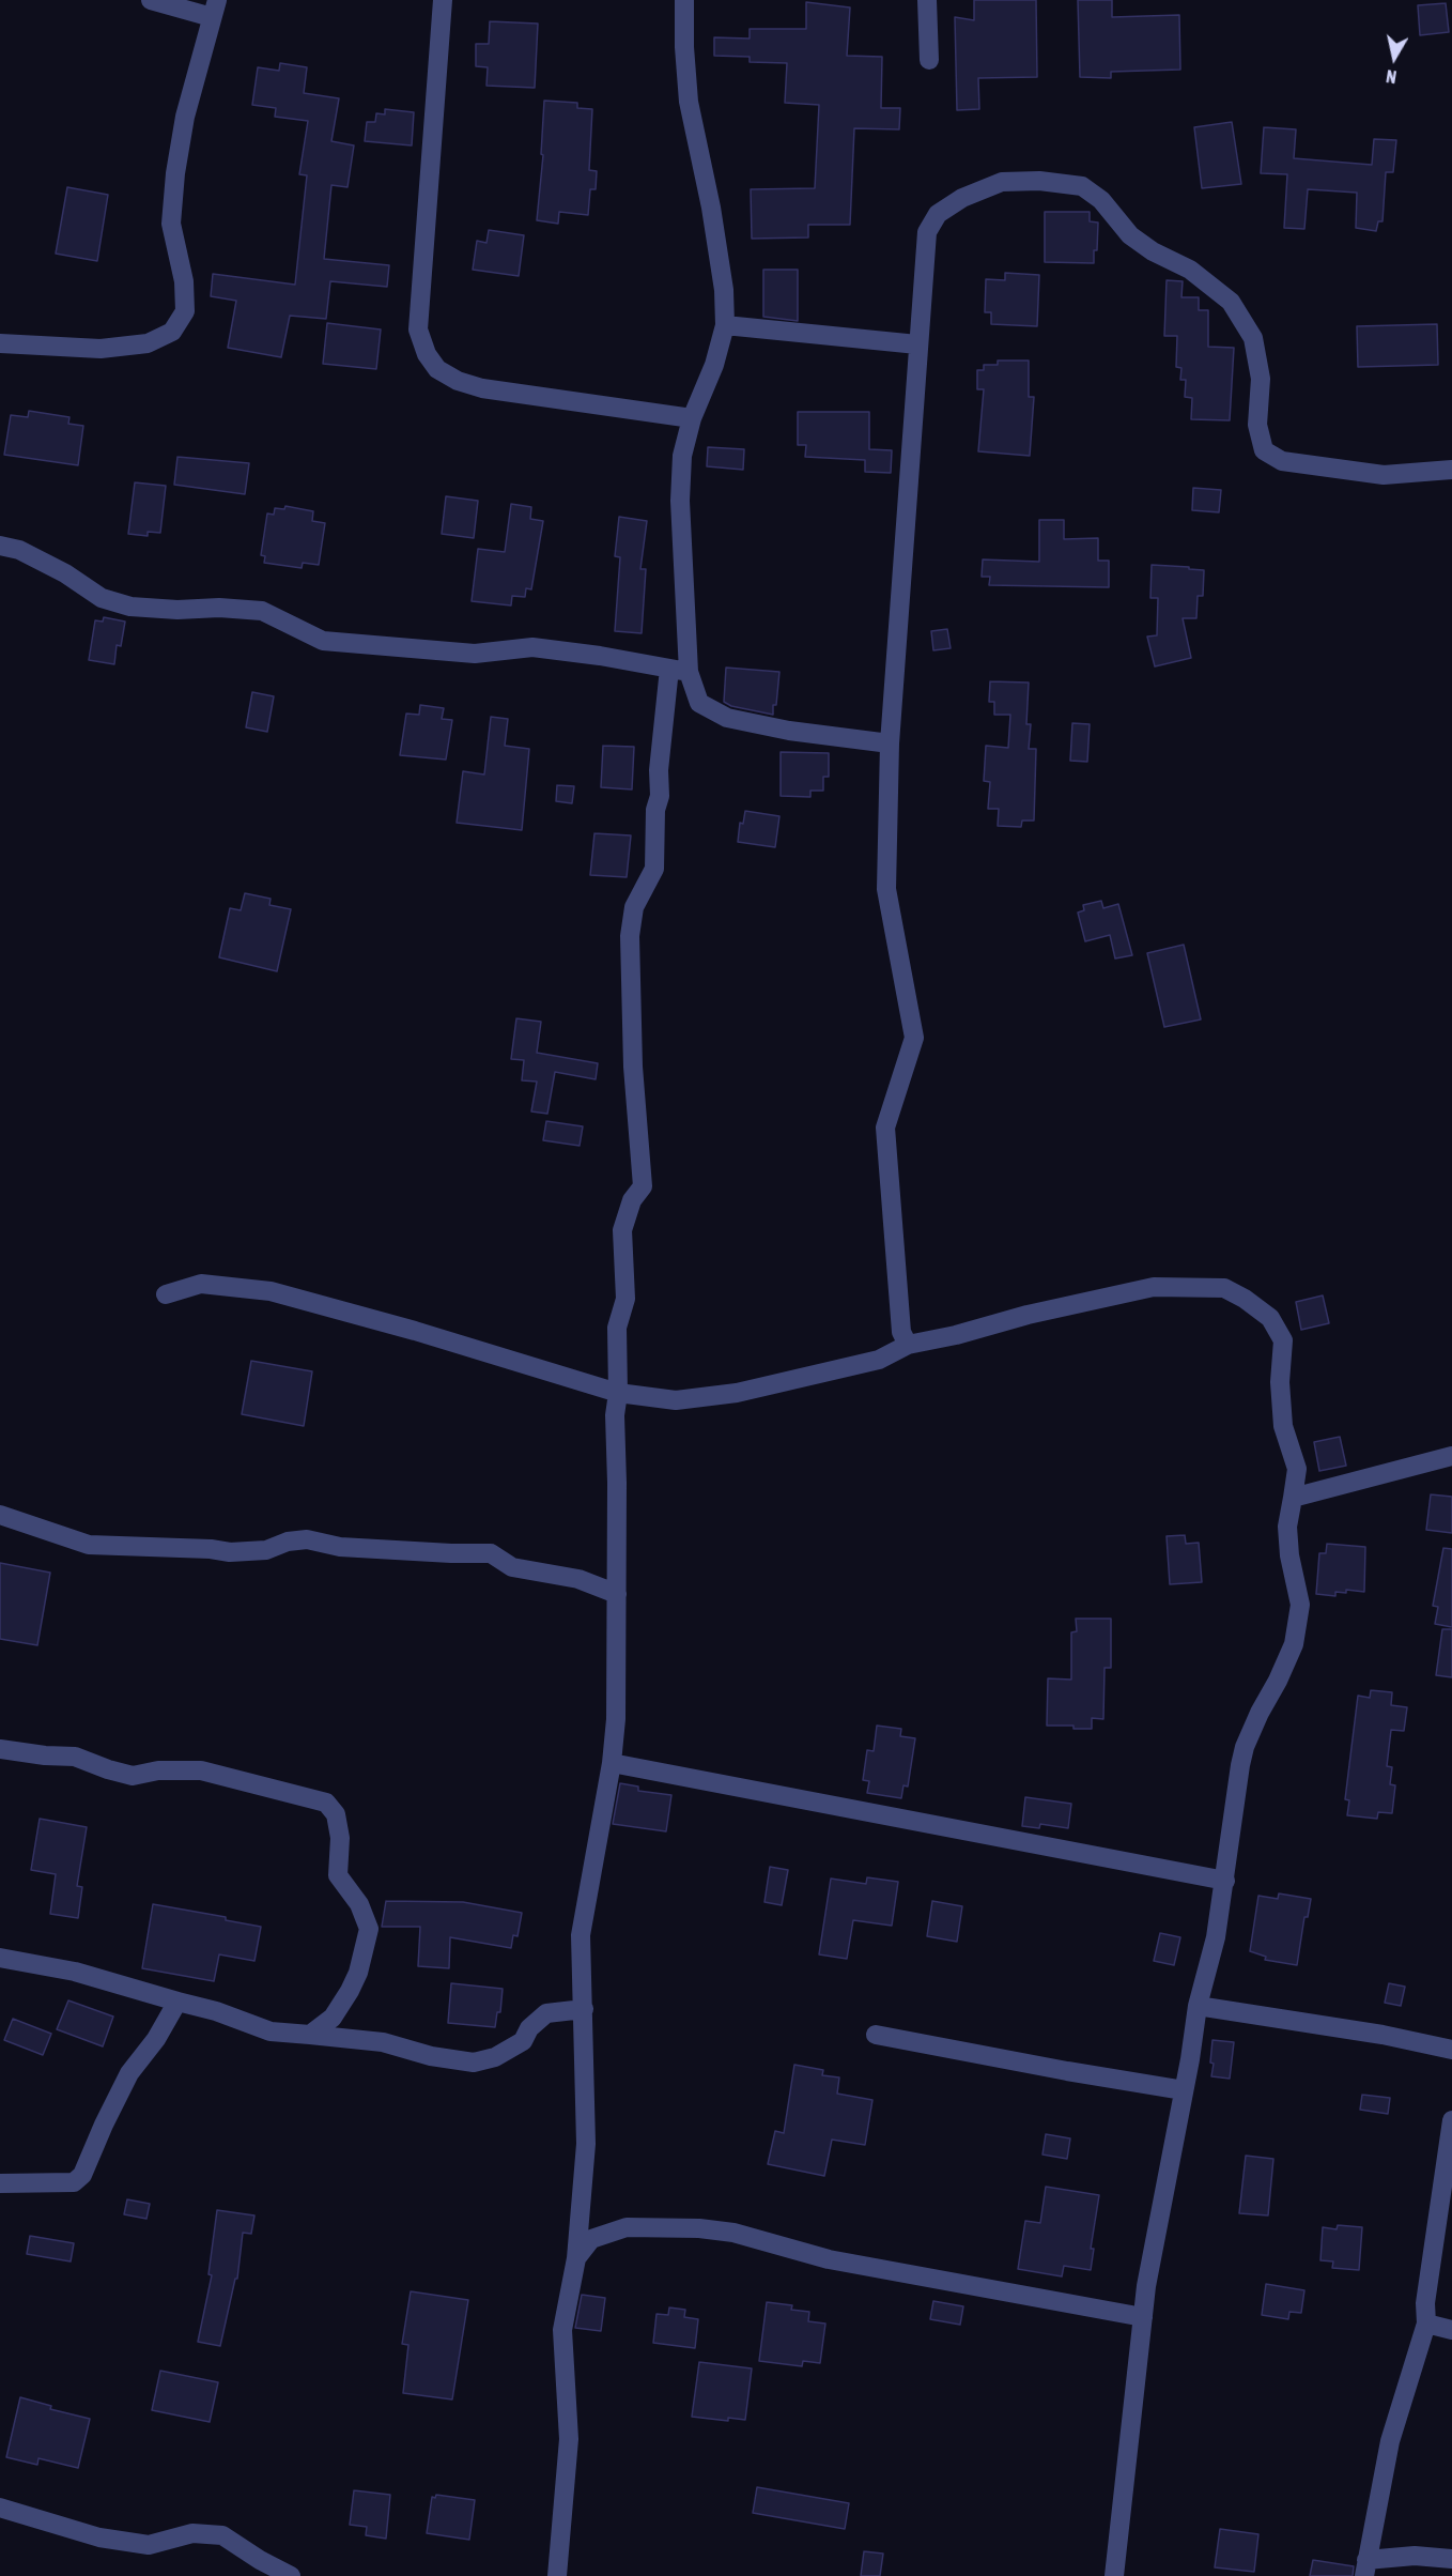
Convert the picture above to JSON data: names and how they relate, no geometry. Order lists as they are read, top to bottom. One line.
{"north":"bottom"}
